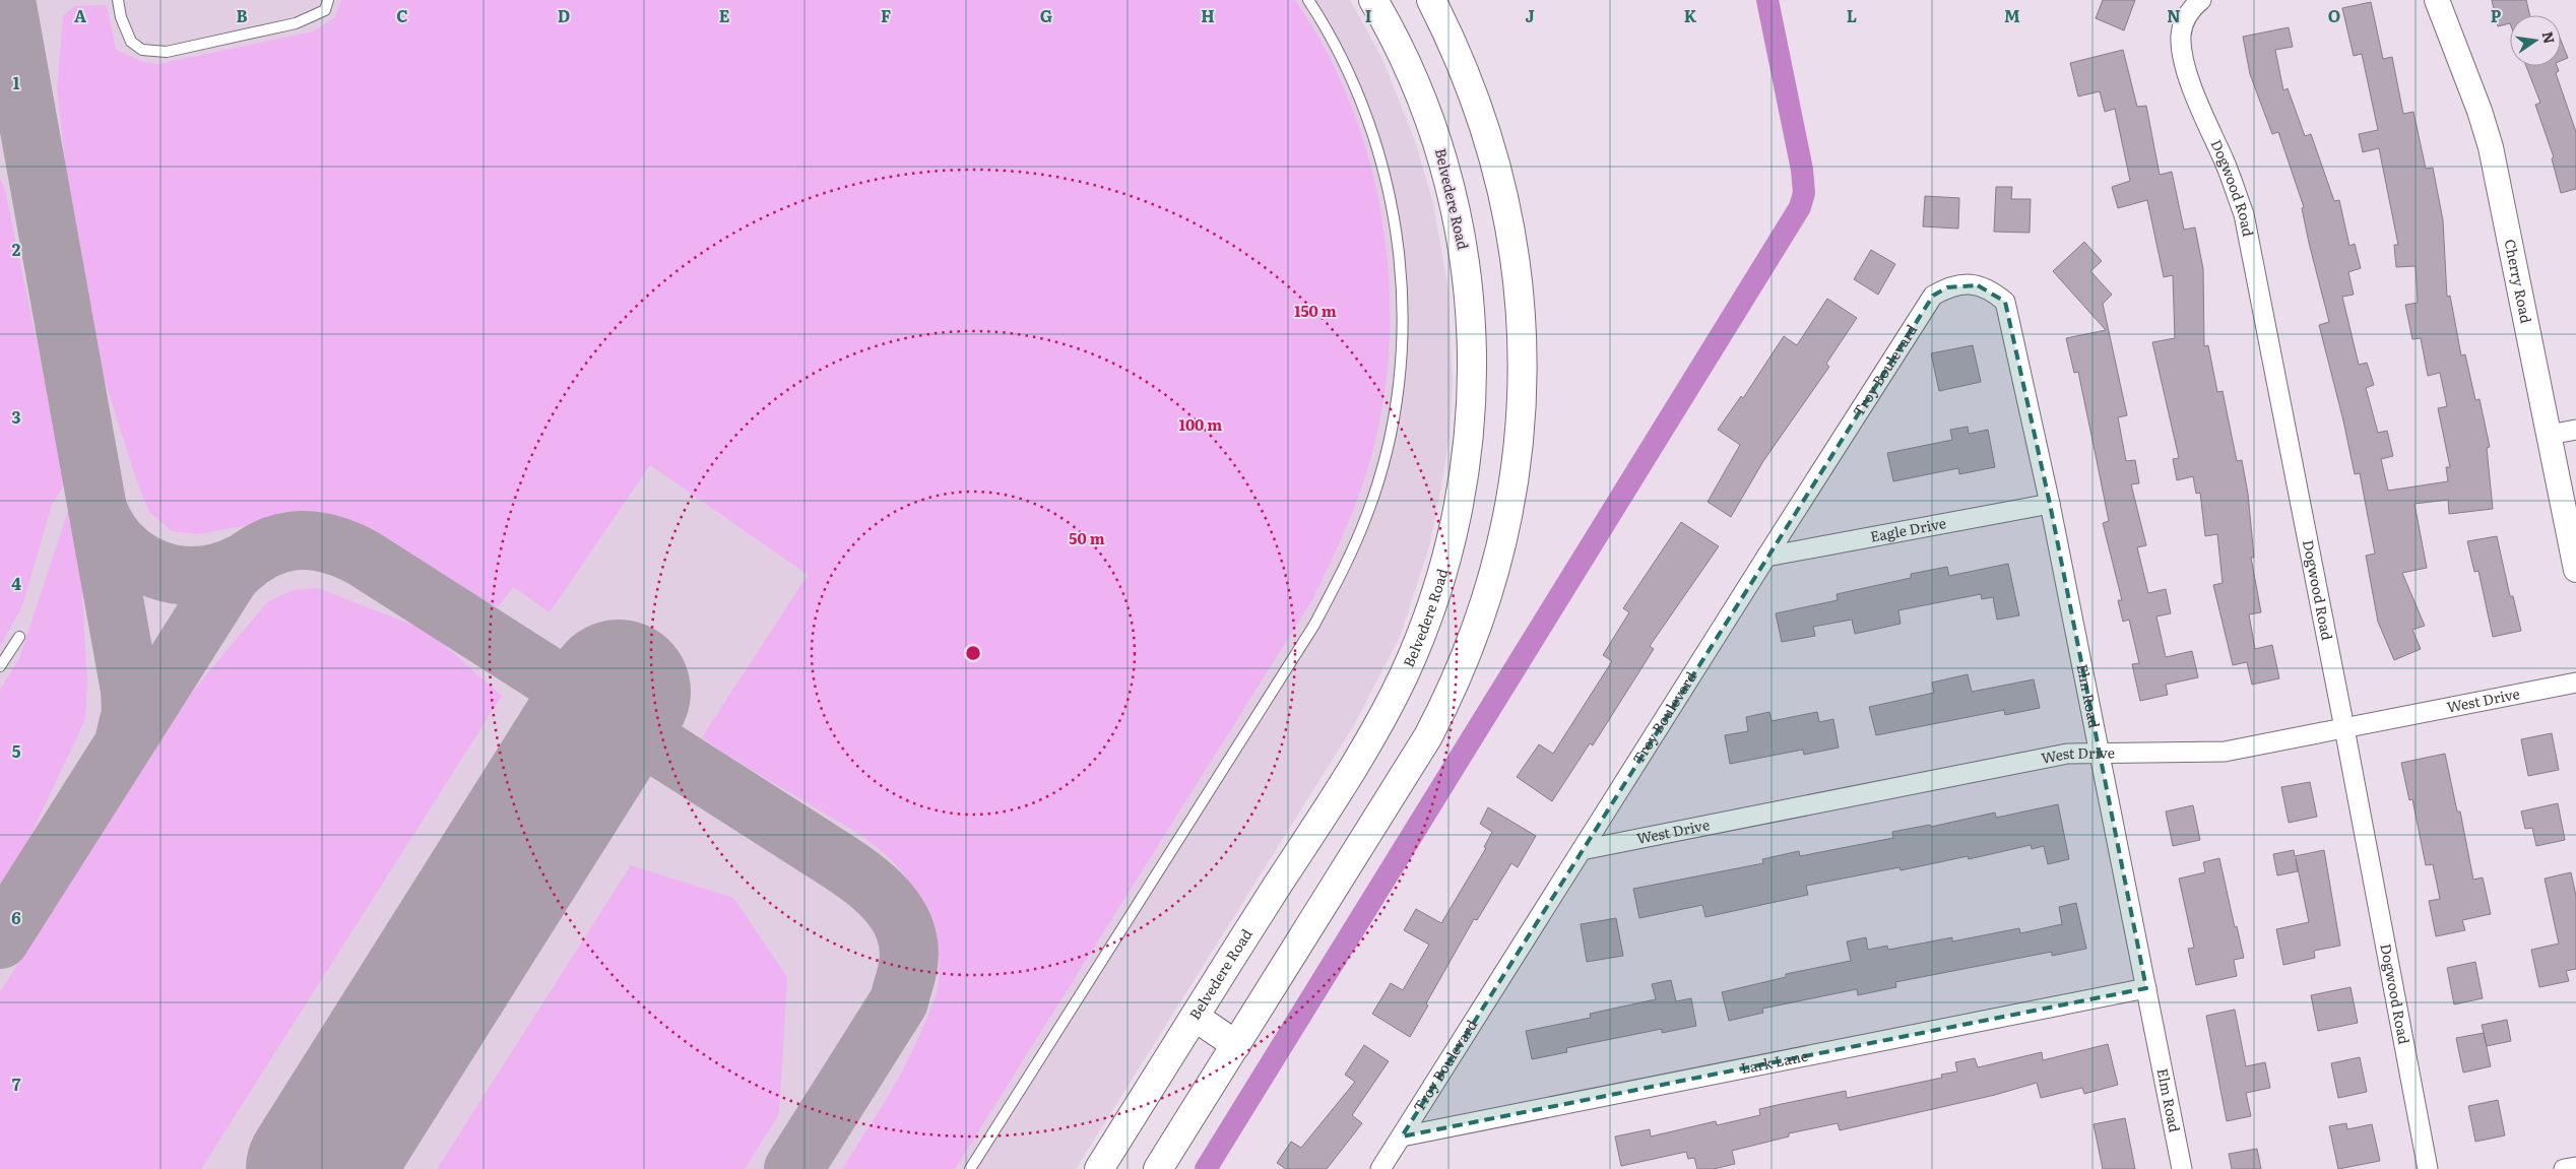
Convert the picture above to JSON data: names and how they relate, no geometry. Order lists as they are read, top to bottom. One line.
{"streets":{"main road":["Belvedere Road"],"street":["Dogwood Road","Cherry Road","Troy Boulevard","Eagle Drive","Elm Road","West Drive","Lark Lane"]},"crossings":[["Dogwood Road","West Drive"],["Troy Boulevard","Eagle Drive"],["Troy Boulevard","Elm Road"],["Troy Boulevard","West Drive"],["Troy Boulevard","Lark Lane"],["Eagle Drive","Elm Road"],["Elm Road","West Drive"],["Elm Road","Lark Lane"]],"north":"right","grid":{"columns":["A","B","C","D","E","F","G","H","I","J","K","L","M","N","O","P"],"rows":["1","2","3","4","5","6","7"]},"rings":["150 m","100 m","50 m"]}
